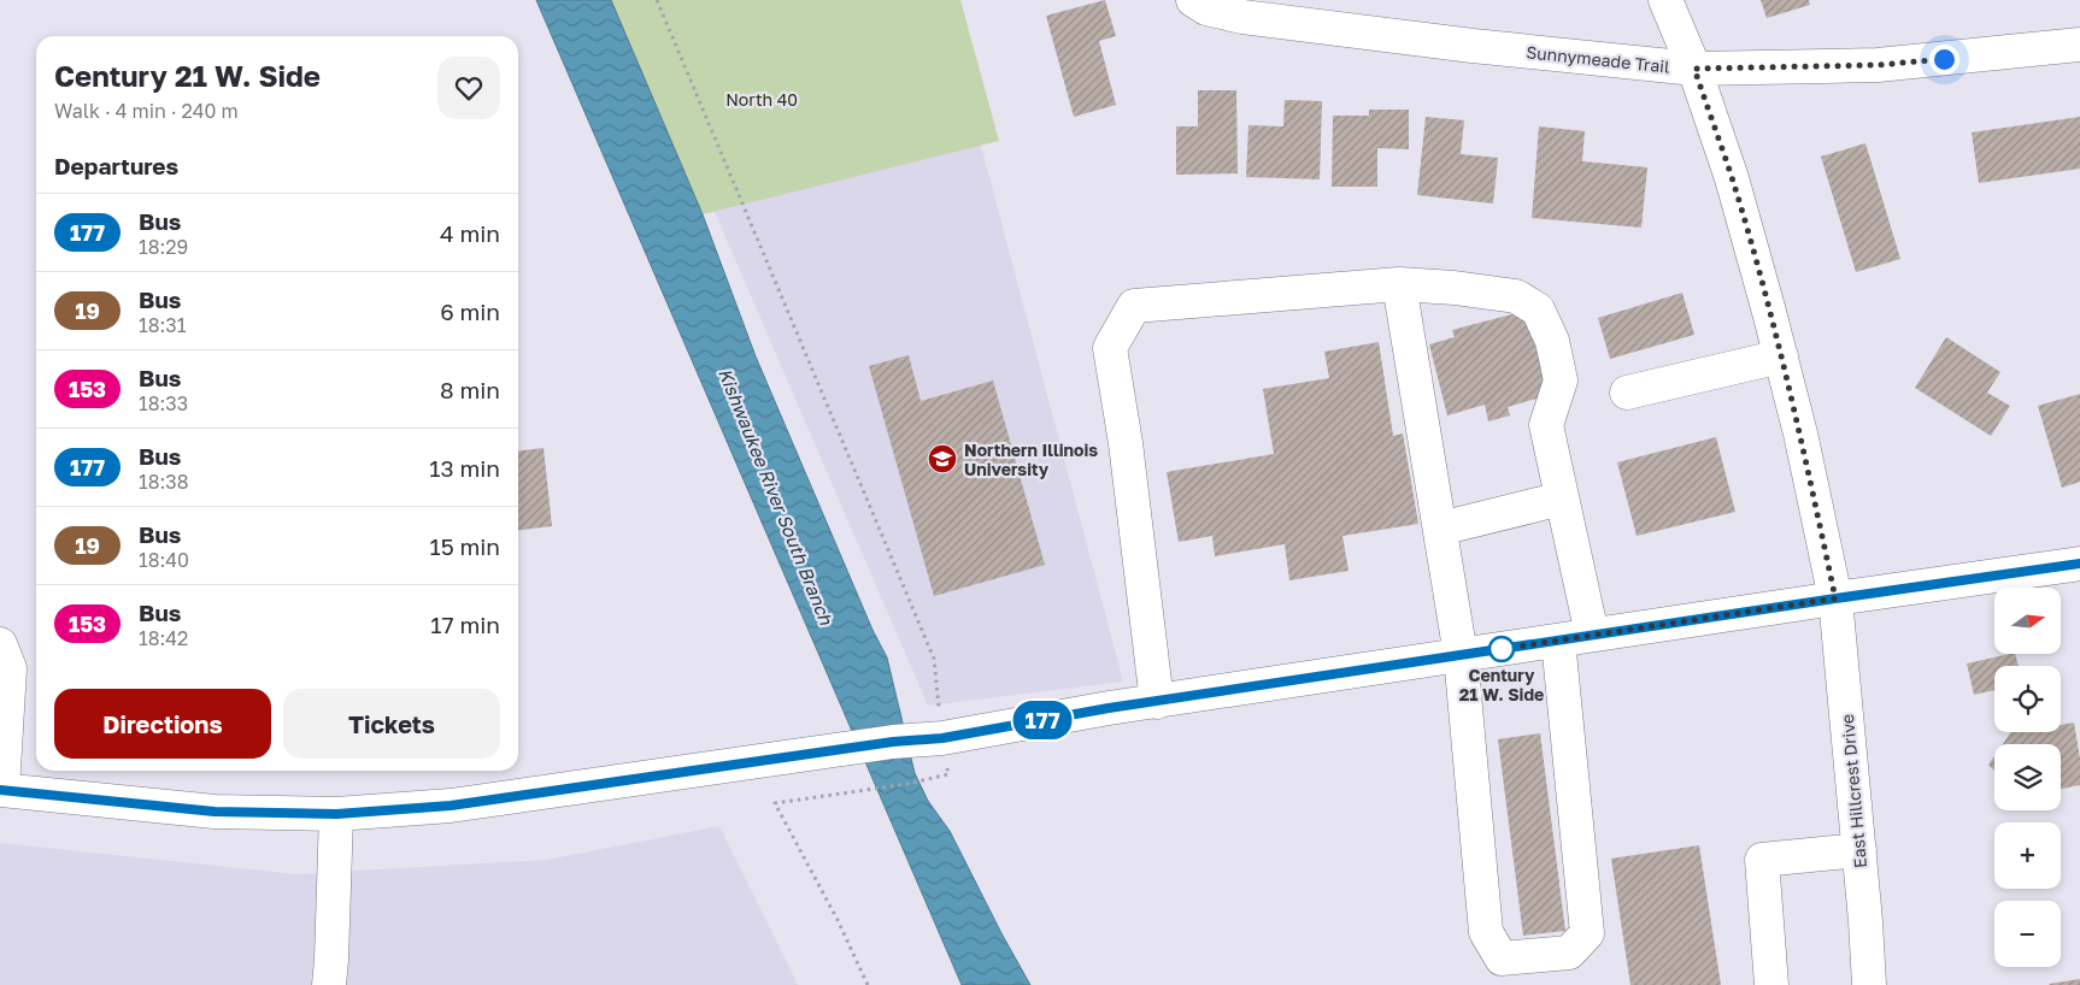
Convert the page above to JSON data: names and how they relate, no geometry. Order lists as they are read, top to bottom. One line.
{"streets":{"street":["Sunnymeade Trail","East Hillcrest Drive"]},"crossings":[["Sunnymeade Trail","East Hillcrest Drive"]],"water":["Kishwaukee River South Branch"],"parks":["North 40"],"places":{"school or university":["Northern Illinois University"],"other":["Century 21 W. Side"]},"lines":["bus line 177"],"north":"right","page":{"on_map":"177","heading":[["Century 21 W. Side","Walk · 4 min · 240 m"],"Departures"],"list":[{"mark":"177","name":"Bus","note":"18:29","value":"4 min"},{"mark":"19","name":"Bus","note":"18:31","value":"6 min"},{"mark":"153","name":"Bus","note":"18:33","value":"8 min"},{"mark":"177","name":"Bus","note":"18:38","value":"13 min"},{"mark":"19","name":"Bus","note":"18:40","value":"15 min"},{"mark":"153","name":"Bus","note":"18:42","value":"17 min"}],"map_buttons":["+","−"],"buttons":["Directions","Tickets"]}}
